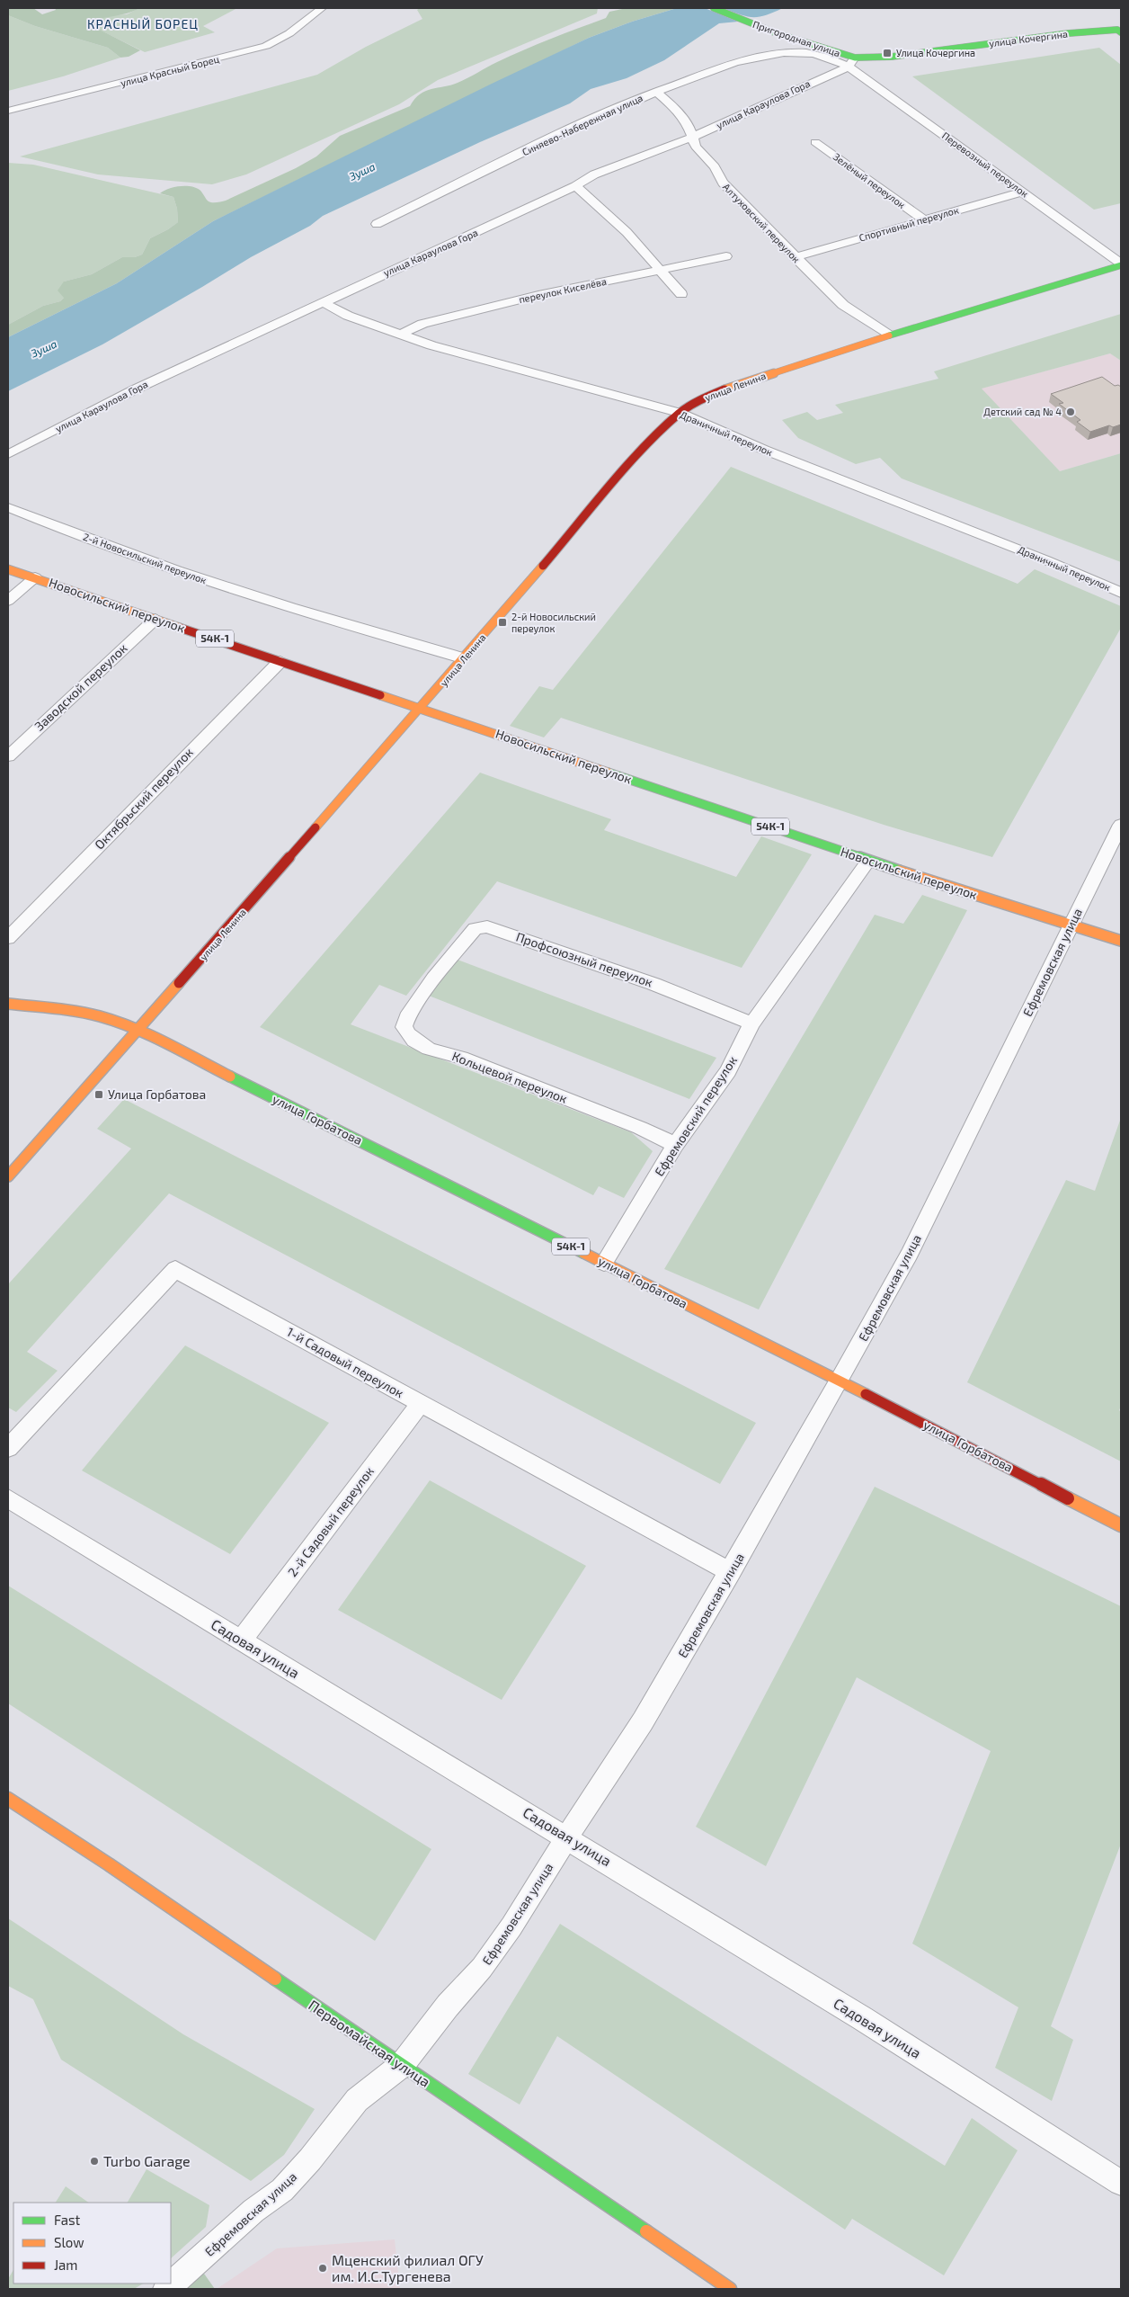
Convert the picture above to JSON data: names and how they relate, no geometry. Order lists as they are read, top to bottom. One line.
{"streets":{"main road":["Пригородная улица","улица Кочергина","улица Ленина","Новосильский переулок","54К-1","улица Горбатова","Первомайская улица"],"street":["улица Красный Борец","улица Караулова Гора","Синяево-Набережная улица","Перевозный переулок","Зелёный переулок","Алтуховский переулок","Спортивный переулок","переулок Киселёва","Драничный переулок","2-й Новосильский переулок","Заводской переулок","Октябрьский переулок","Профсоюзный переулок","Ефремовская улица","Кольцевой переулок","Ефремовский переулок","1-й Садовый переулок","2-й Садовый переулок","Садовая улица"]},"crossings":[["Пригородная улица","улица Кочергина"],["улица Караулова Гора","Синяево-Набережная улица"],["улица Караулова Гора","Перевозный переулок"],["улица Караулова Гора","Алтуховский переулок"],["улица Караулова Гора","Драничный переулок"],["Синяево-Набережная улица","Перевозный переулок"],["Синяево-Набережная улица","Алтуховский переулок"],["Перевозный переулок","Спортивный переулок"],["Перевозный переулок","улица Ленина"],["Зелёный переулок","Спортивный переулок"],["Алтуховский переулок","Спортивный переулок"],["Алтуховский переулок","улица Ленина"],["переулок Киселёва","Драничный переулок"],["улица Ленина","Драничный переулок"],["улица Ленина","2-й Новосильский переулок"],["улица Ленина","Новосильский переулок"],["улица Ленина","улица Горбатова"],["Новосильский переулок","Заводской переулок"],["Новосильский переулок","Октябрьский переулок"],["Новосильский переулок","Ефремовская улица"],["Новосильский переулок","Ефремовский переулок"],["Профсоюзный переулок","Кольцевой переулок"],["Профсоюзный переулок","Ефремовский переулок"],["Ефремовская улица","улица Горбатова"],["Ефремовская улица","1-й Садовый переулок"],["Ефремовская улица","Садовая улица"],["Ефремовская улица","Первомайская улица"],["Кольцевой переулок","Ефремовский переулок"],["Ефремовский переулок","улица Горбатова"],["1-й Садовый переулок","2-й Садовый переулок"],["2-й Садовый переулок","Садовая улица"]],"districts":["КРАСНЫЙ БОРЕЦ"],"water":["Зуша"],"places":{"transit":["Улица Кочергина","2-й Новосильский переулок","Улица Горбатова"],"other":["Детский сад № 4","Turbo Garage","Мценский филиал ОГУ им. И.С.Тургенева"]},"legend":["Fast","Slow","Jam"]}
